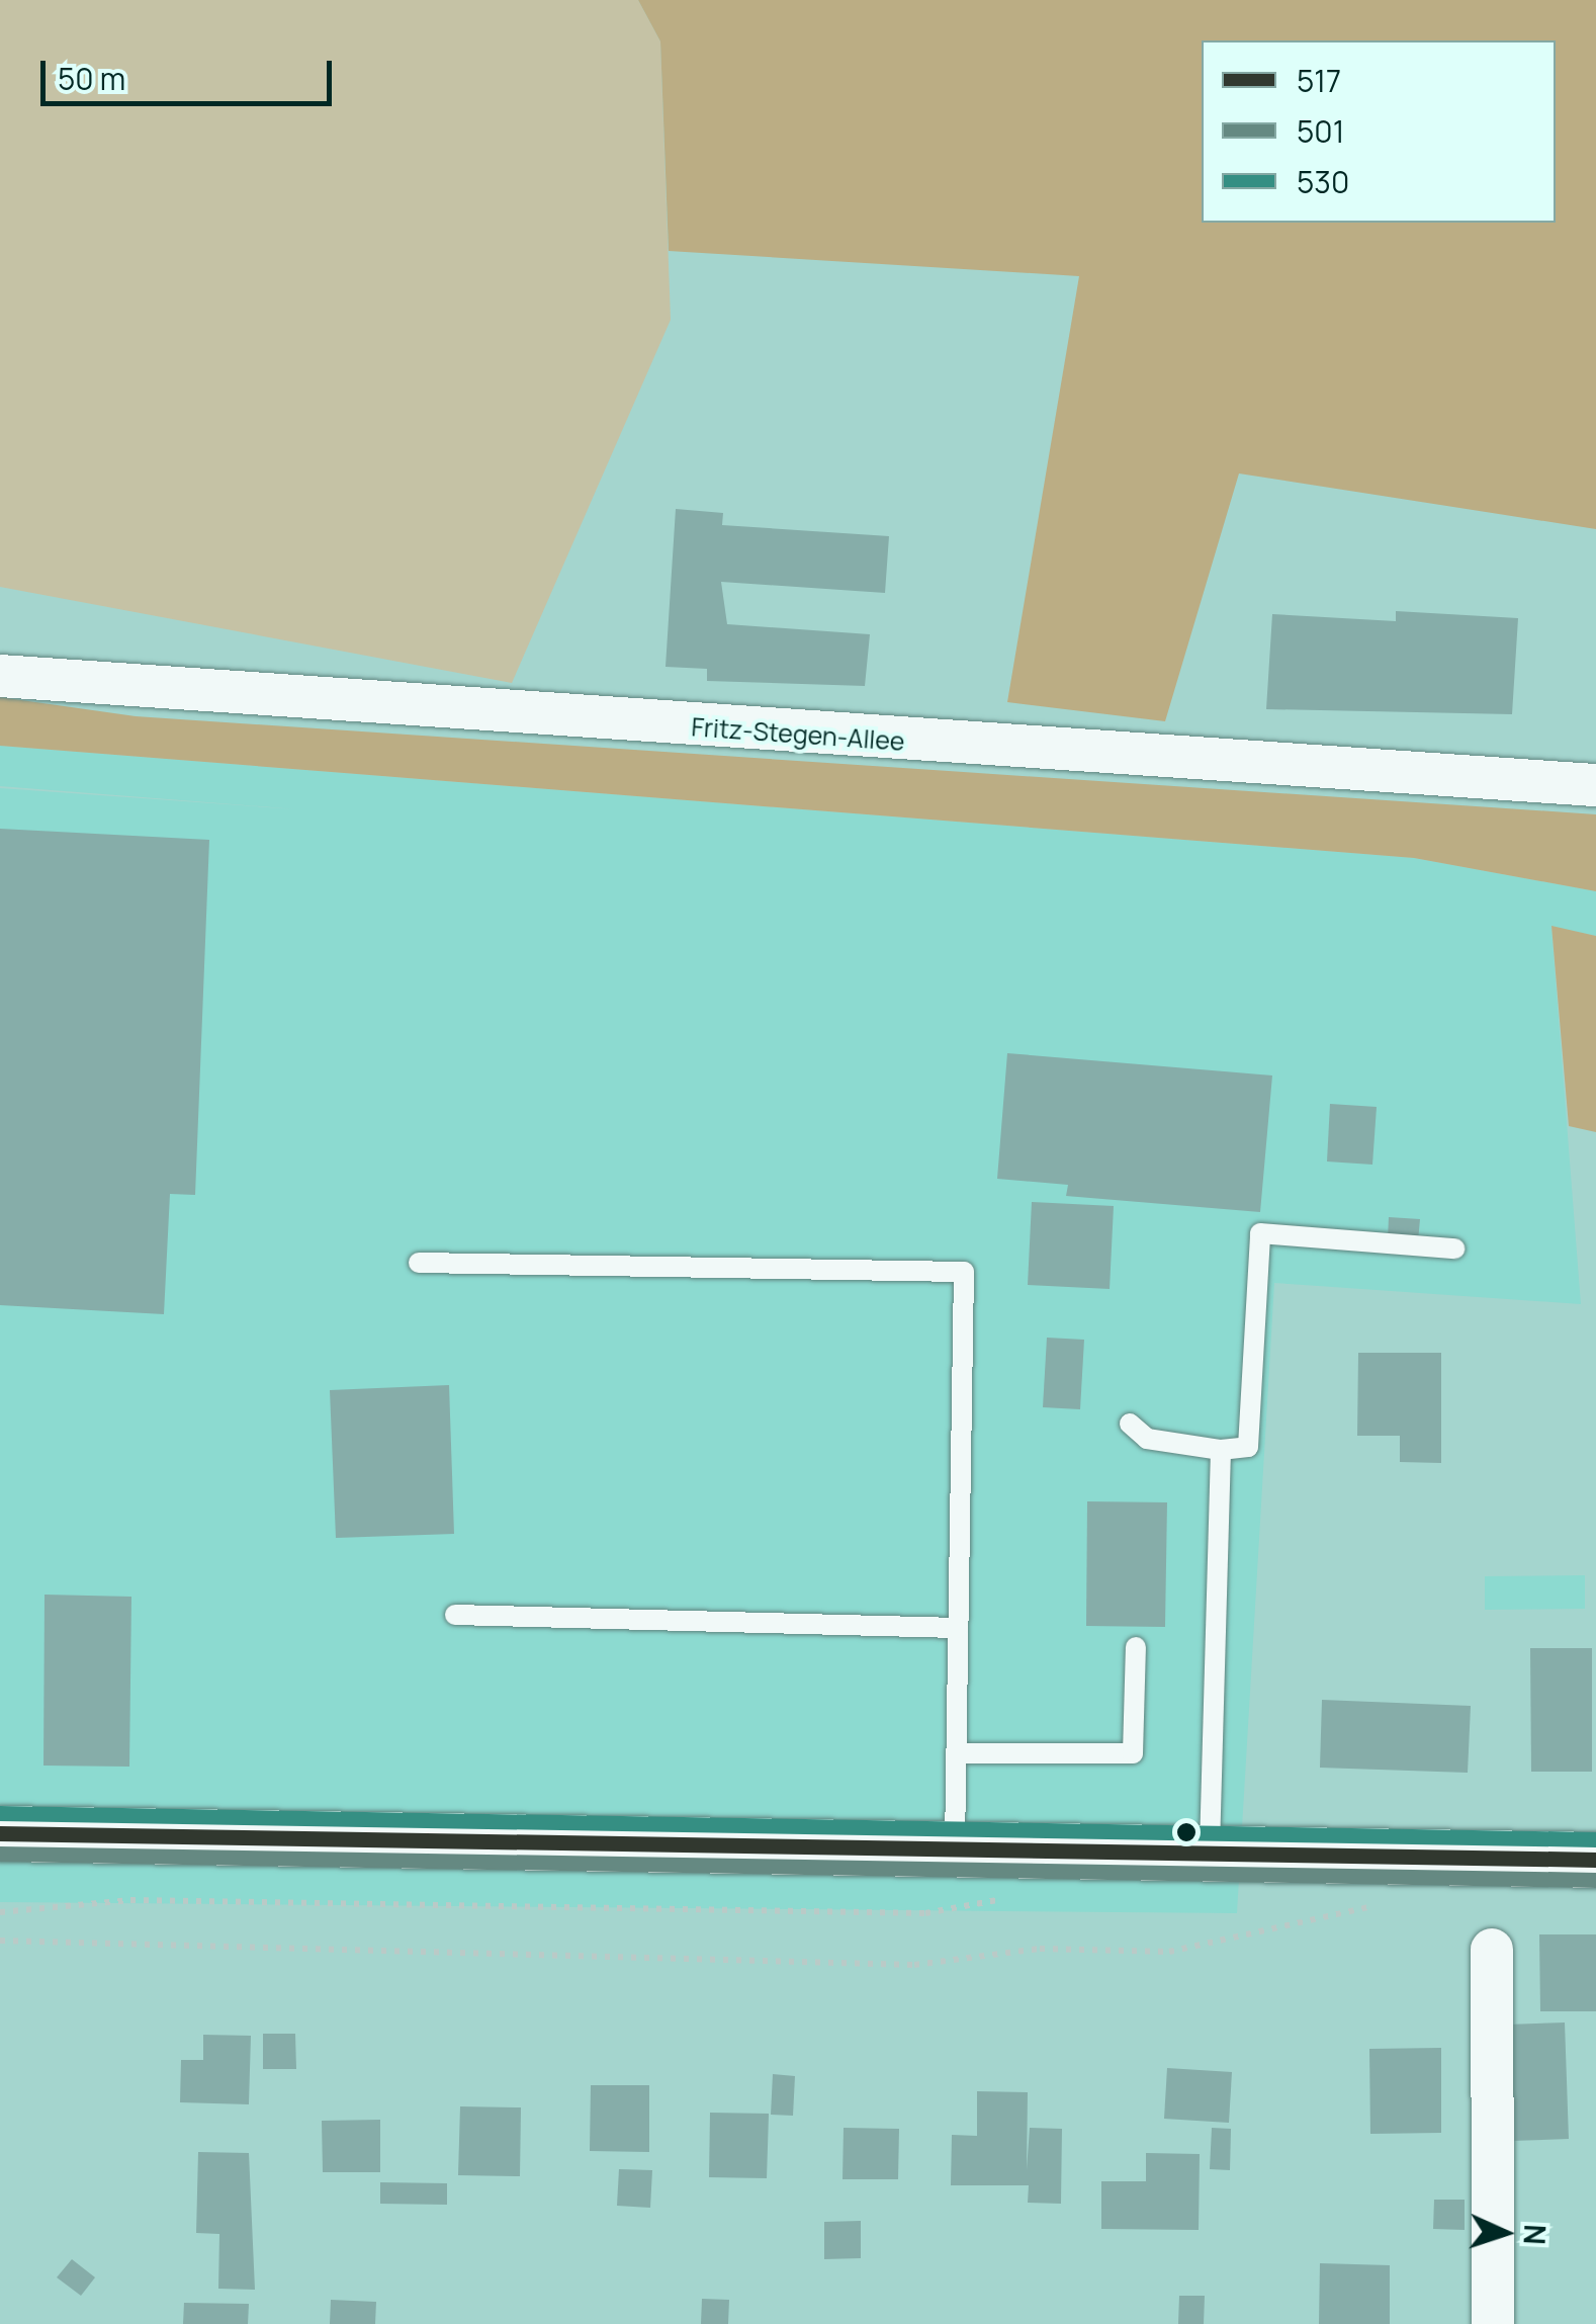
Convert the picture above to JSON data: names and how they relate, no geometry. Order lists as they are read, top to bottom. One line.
{"streets":{"street":["Fritz-Stegen-Allee"]},"lines":["transit line 530","transit line 517","transit line 501"],"legend":["517","501","530"],"scale_bar":"50 m","north":"right"}
